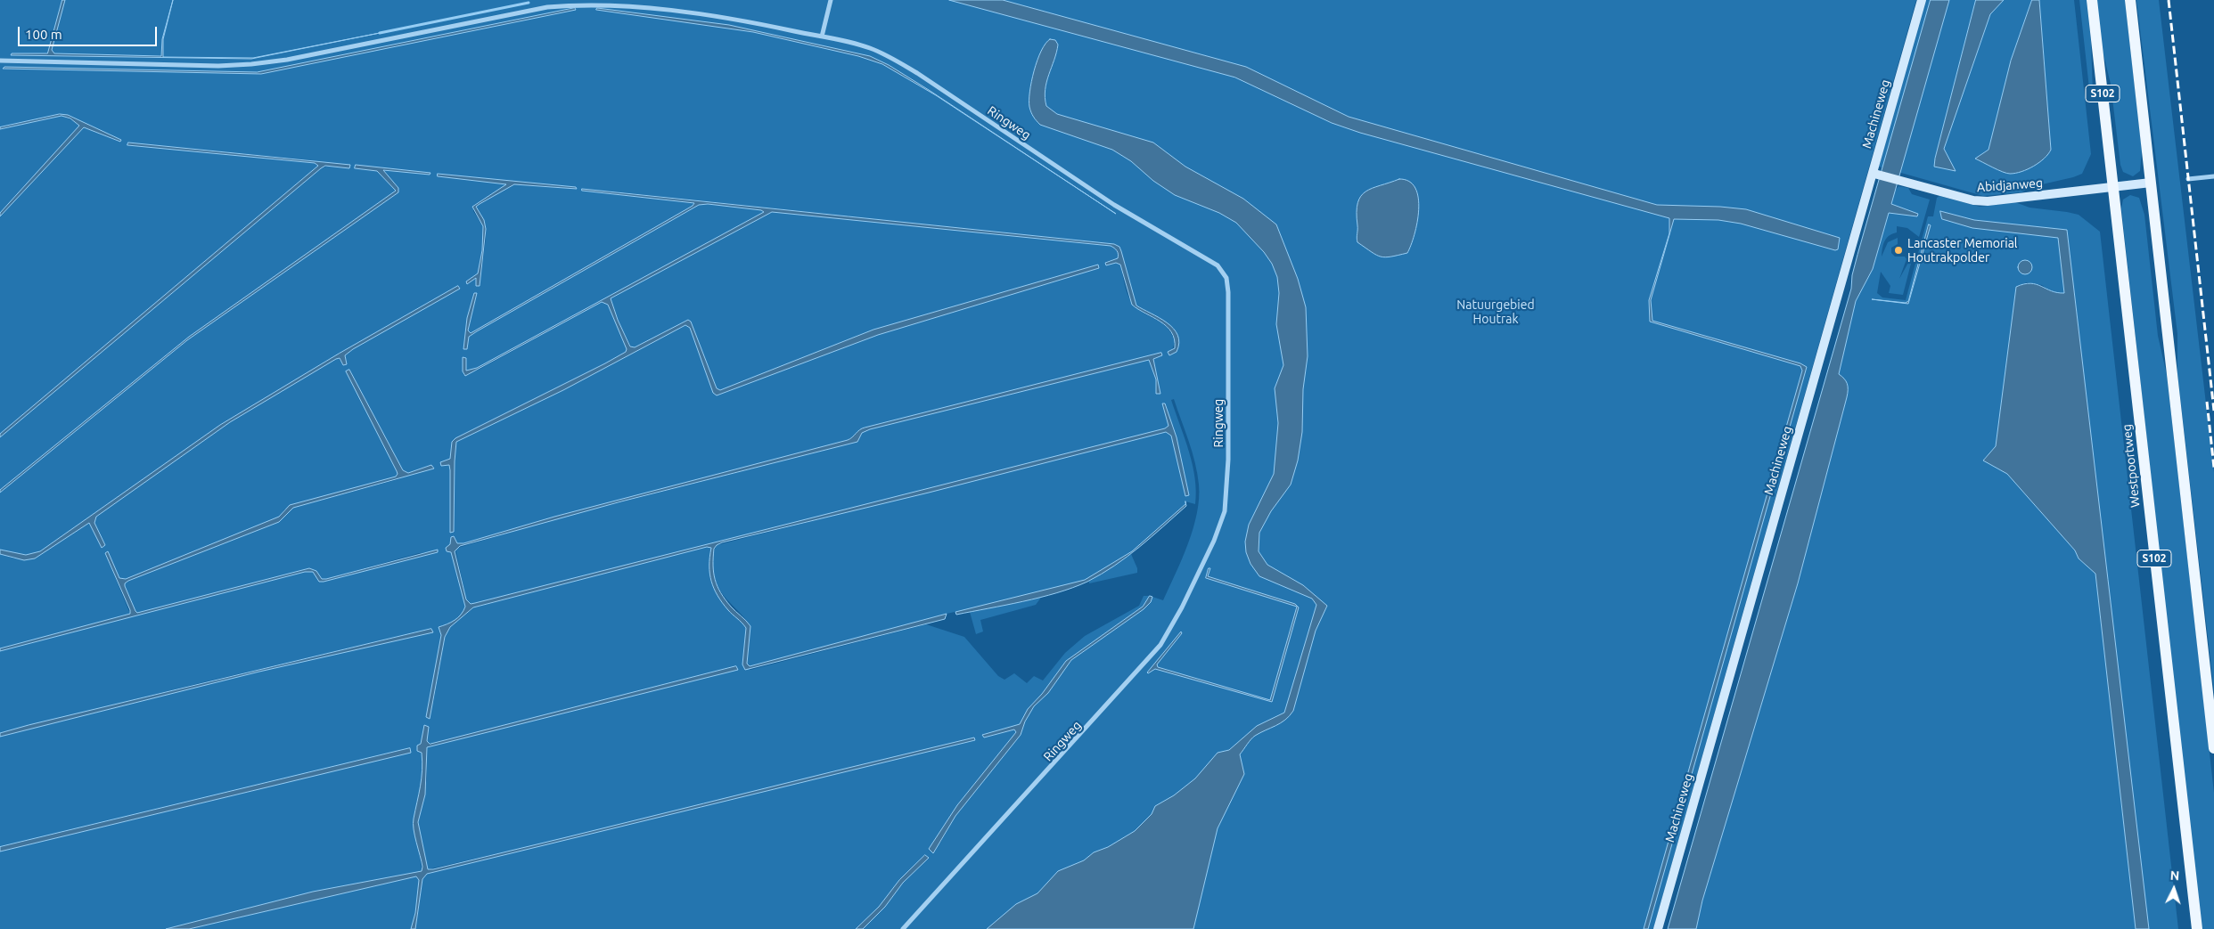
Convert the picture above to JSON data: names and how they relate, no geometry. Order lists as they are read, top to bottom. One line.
{"streets":{"main road":["S102","Westpoortweg"],"street":["Machineweg","Ringweg","Abidjanweg"]},"crossings":[["Machineweg","Abidjanweg"],["Abidjanweg","Westpoortweg"]],"parks":["Natuurgebied Houtrak"],"places":["Lancaster Memorial Houtrakpolder"],"scale_bar":"100 m","north":"top"}
